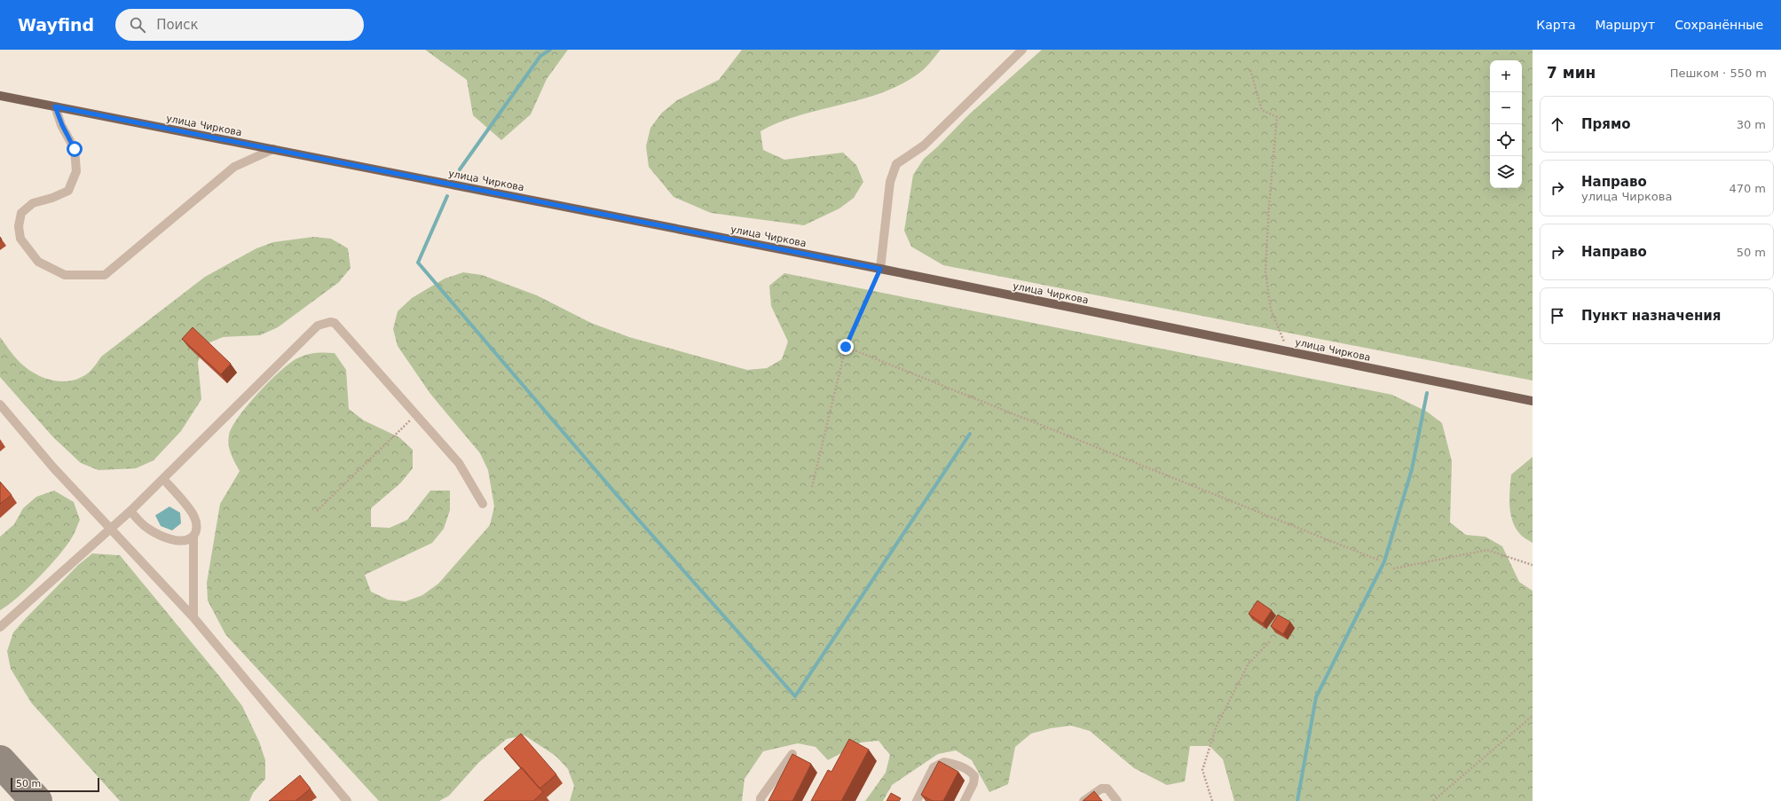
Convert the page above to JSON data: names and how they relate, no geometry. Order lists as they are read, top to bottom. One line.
{"streets":{"main road":["улица Чиркова"]},"scale_bar":"50 m","page":{"header":"Wayfind","search":"Поиск","nav":["Карта","Маршрут","Сохранённые"],"heading":["7 мин","Пешком · 550 m"],"map_buttons":["+","−"],"list":[["Прямо","30 m"],["Направо","улица Чиркова","470 m"],["Направо","50 m"],"Пункт назначения"],"scale":"50 m"}}
